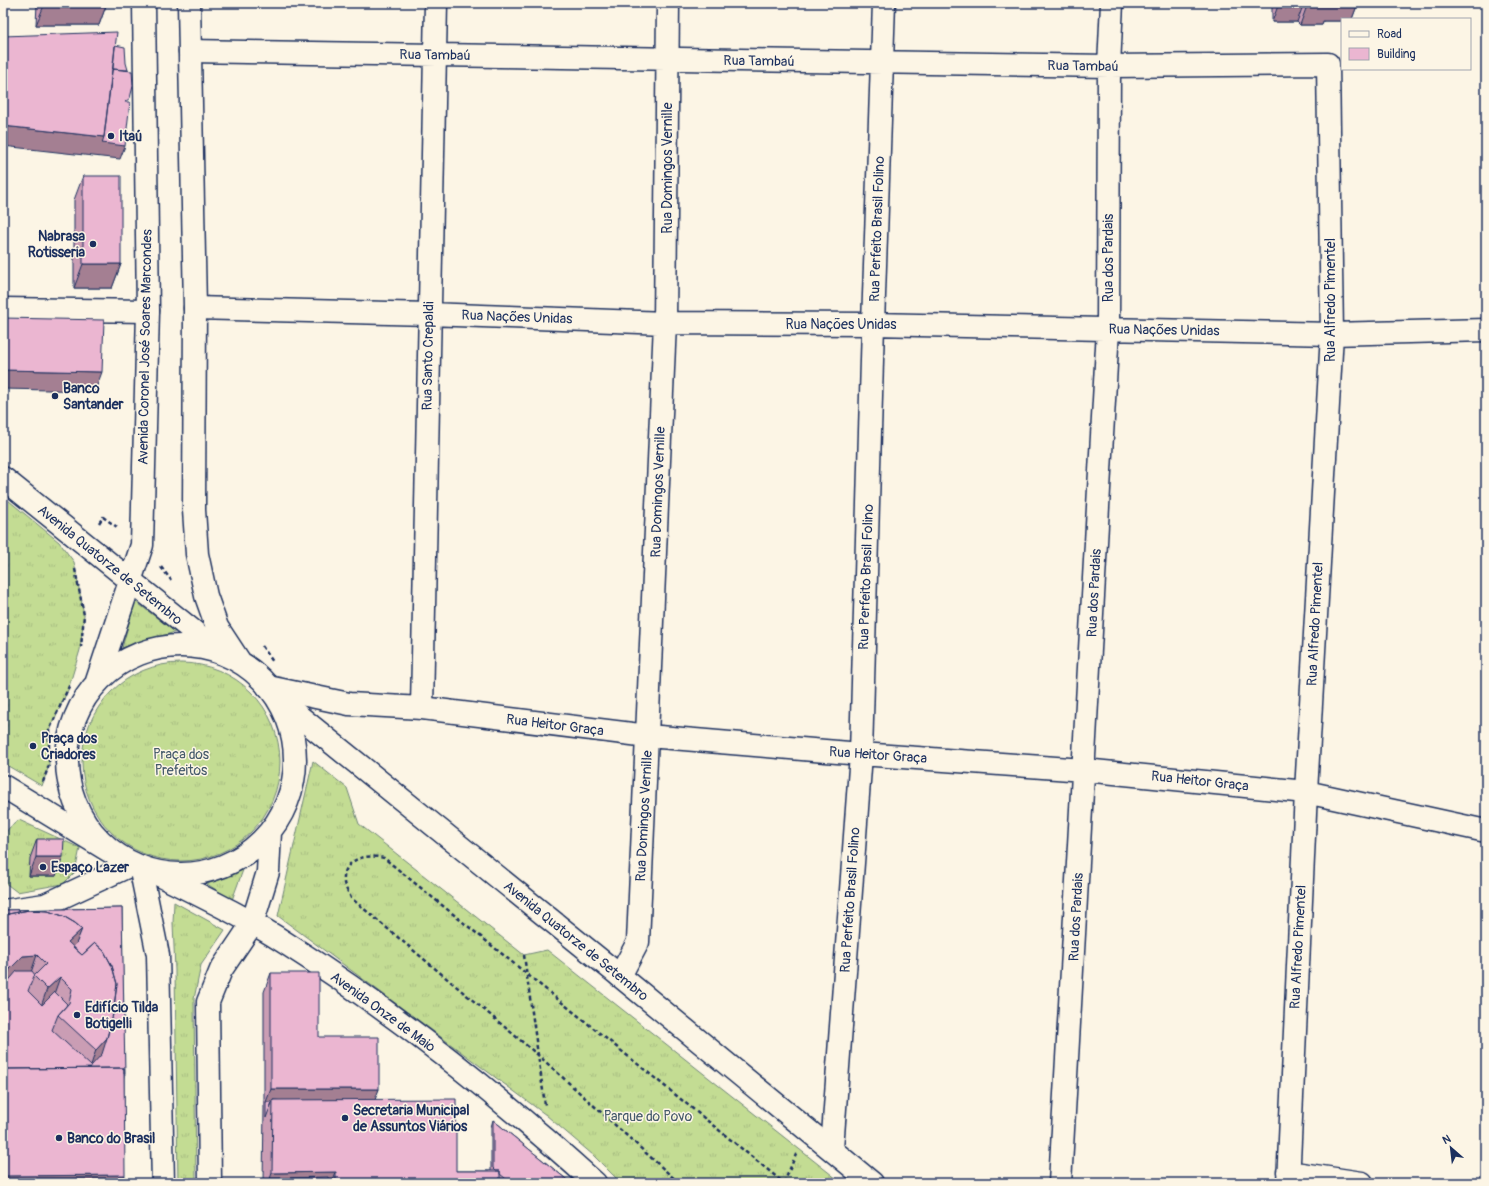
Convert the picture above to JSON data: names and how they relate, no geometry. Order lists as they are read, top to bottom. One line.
{"streets":{"street":["Rua Tambaú","Rua Domingos Vernille","Rua Perfeito Brasil Folino","Rua dos Pardais","Rua Alfredo Pimentel","Rua Nações Unidas","Avenida Coronel José Soares Marcondes","Rua Santo Crepaldi","Avenida Quatorze de Setembro","Rua Heitor Graça","Avenida Onze de Maio"]},"crossings":[["Rua Tambaú","Rua Domingos Vernille"],["Rua Tambaú","Rua Perfeito Brasil Folino"],["Rua Tambaú","Rua dos Pardais"],["Rua Tambaú","Rua Alfredo Pimentel"],["Rua Tambaú","Rua Santo Crepaldi"],["Rua Domingos Vernille","Rua Nações Unidas"],["Rua Domingos Vernille","Avenida Quatorze de Setembro"],["Rua Domingos Vernille","Rua Heitor Graça"],["Rua Perfeito Brasil Folino","Rua Nações Unidas"],["Rua Perfeito Brasil Folino","Avenida Quatorze de Setembro"],["Rua Perfeito Brasil Folino","Rua Heitor Graça"],["Rua dos Pardais","Rua Nações Unidas"],["Rua dos Pardais","Rua Heitor Graça"],["Rua Alfredo Pimentel","Rua Nações Unidas"],["Rua Alfredo Pimentel","Rua Heitor Graça"],["Rua Nações Unidas","Rua Santo Crepaldi"],["Avenida Coronel José Soares Marcondes","Avenida Quatorze de Setembro"],["Rua Santo Crepaldi","Rua Heitor Graça"],["Avenida Quatorze de Setembro","Rua Heitor Graça"]],"parks":["Praça dos Prefeitos","Parque do Povo"],"places":["Itaú","Nabrasa Rotisseria","Banco Santander","Praça dos Criadores","Espaço Lazer","Edifício Tilda Botigelli","Secretaria Municipal de Assuntos Viários","Banco do Brasil"],"legend":["Road","Building"],"north":"top left"}
